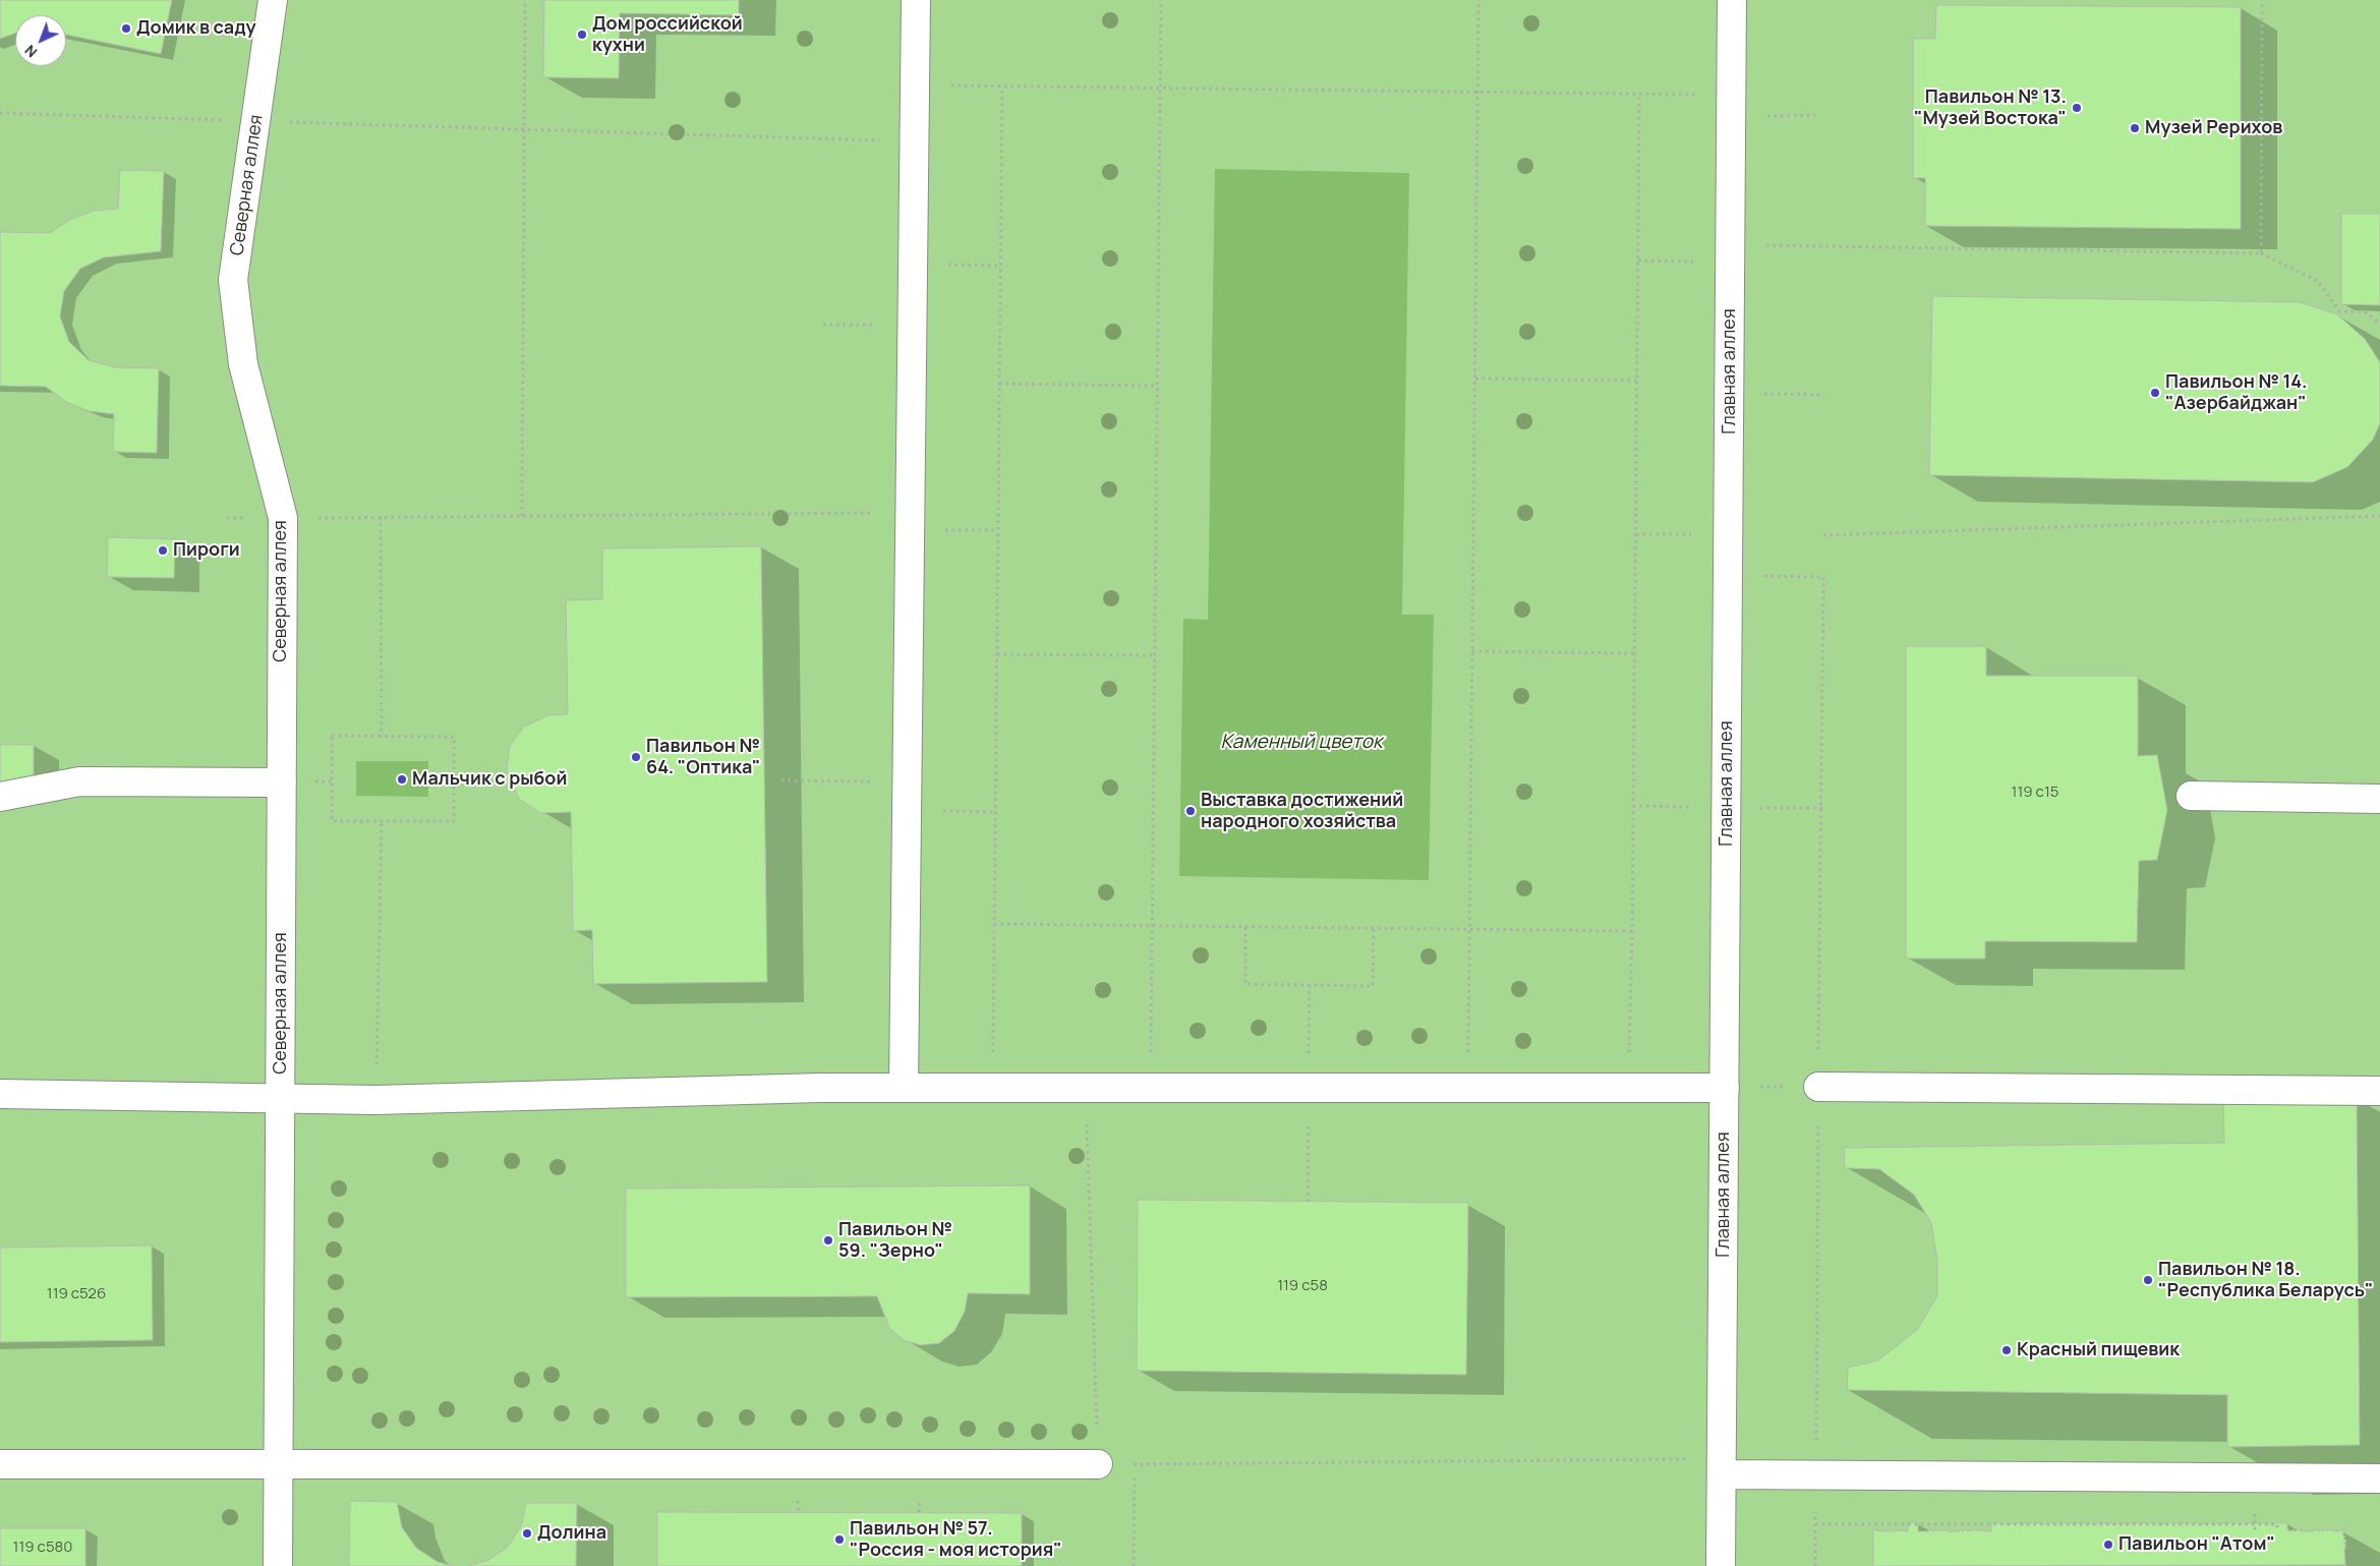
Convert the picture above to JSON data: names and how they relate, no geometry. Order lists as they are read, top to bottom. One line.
{"streets":{"lane":["Северная аллея","Главная аллея"]},"water":["Каменный цветок"],"places":["Домик в саду","Дом российской кухни","Павильон № 13. \"Музей Востока\"","Музей Рерихов","Павильон № 14. \"Азербайджан\"","Пироги","Павильон № 64. \"Оптика\"","Мальчик с рыбой","Выставка достижений народного хозяйства","Павильон № 59. \"Зерно\"","Павильон № 18. \"Республика Беларусь\"","Красный пищевик","Долина","Павильон № 57. \"Россия - моя история\"","Павильон \"Атом\""],"house_numbers":["119 с15","119 с58","119 с526","119 с580"],"north":"bottom left"}
